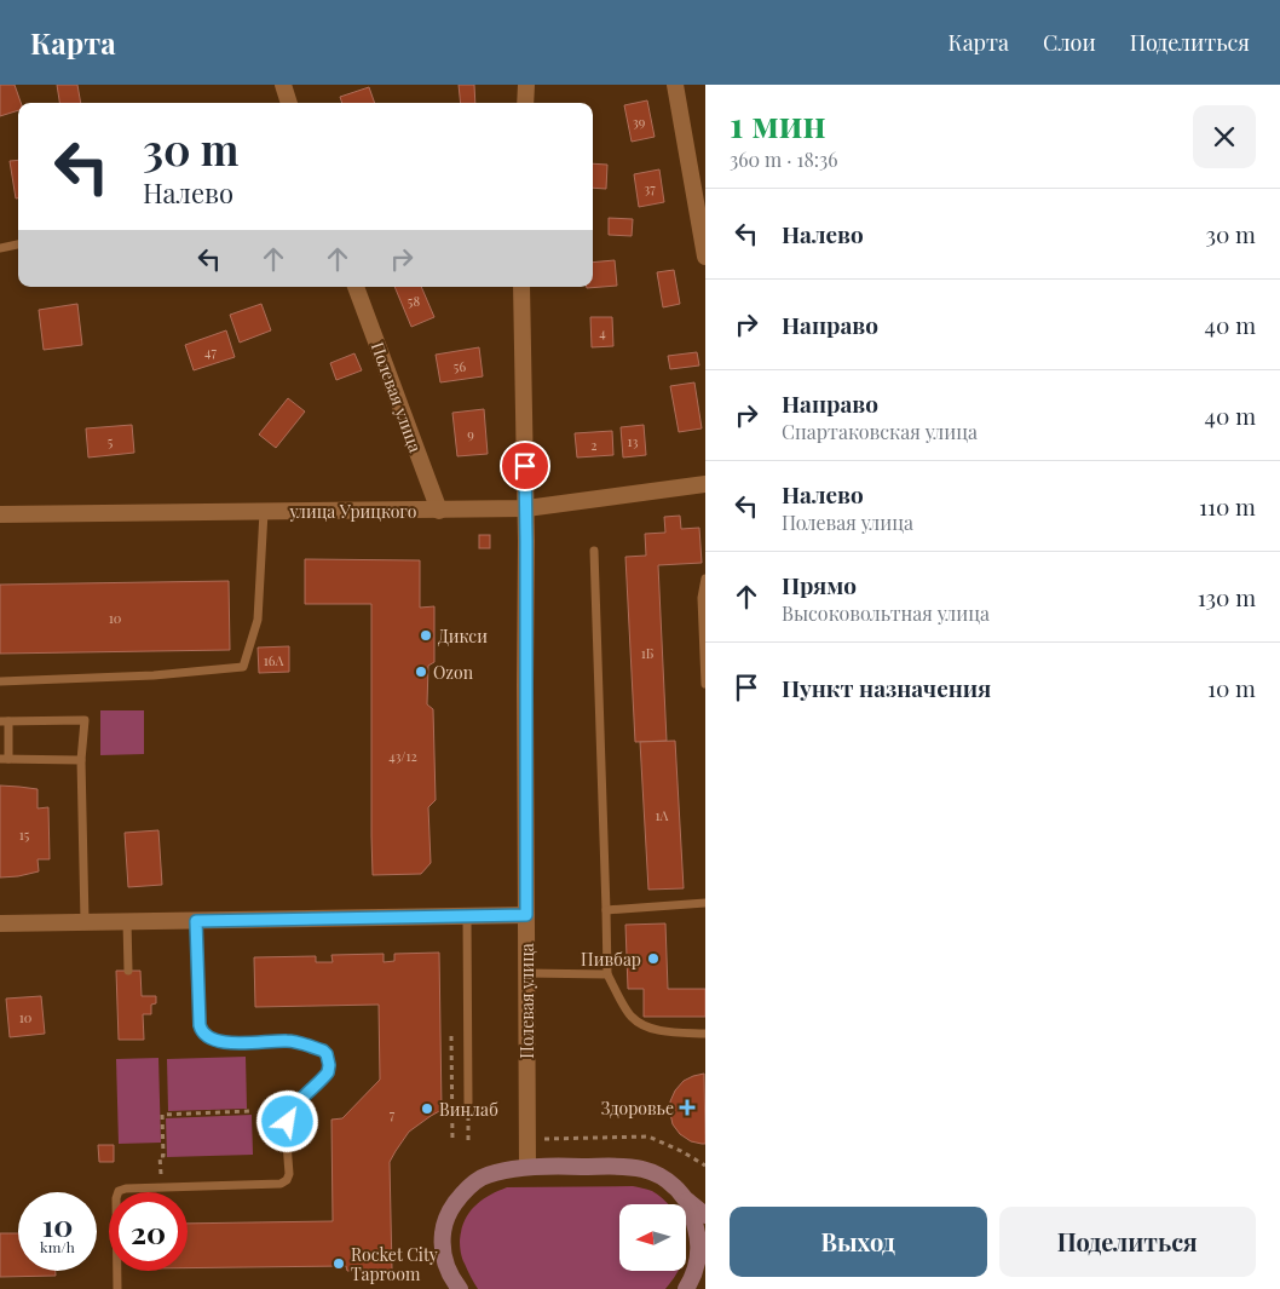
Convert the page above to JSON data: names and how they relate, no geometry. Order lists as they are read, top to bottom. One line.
{"streets":{"street":["Полевая улица","улица Урицкого"]},"crossings":[["Полевая улица","улица Урицкого"]],"places":{"other":["Дикси","Ozon","Пивбар","Винлаб","Rocket City Taproom"],"health":["Здоровье"]},"house_numbers":["39","37","58","4","47","56","9","5","13","2","10","1Б","16А","43/12","1А","15","10","7"],"north":"left","page":{"header":"Карта","nav":["Карта","Слои","Поделиться"],"heading":["1 мин","360 m · 18:36"],"turn":["30 m","Налево"],"list":[{"name":"Налево","value":"30 m"},{"name":"Направо","value":"40 m"},{"name":"Направо","note":"Спартаковская улица","value":"40 m"},{"name":"Налево","note":"Полевая улица","value":"110 m"},{"name":"Прямо","note":"Высоковольтная улица","value":"130 m"},{"name":"Пункт назначения","value":"10 m"}],"speed":"10 km/h","limit":"20","buttons":["Выход","Поделиться"]}}
